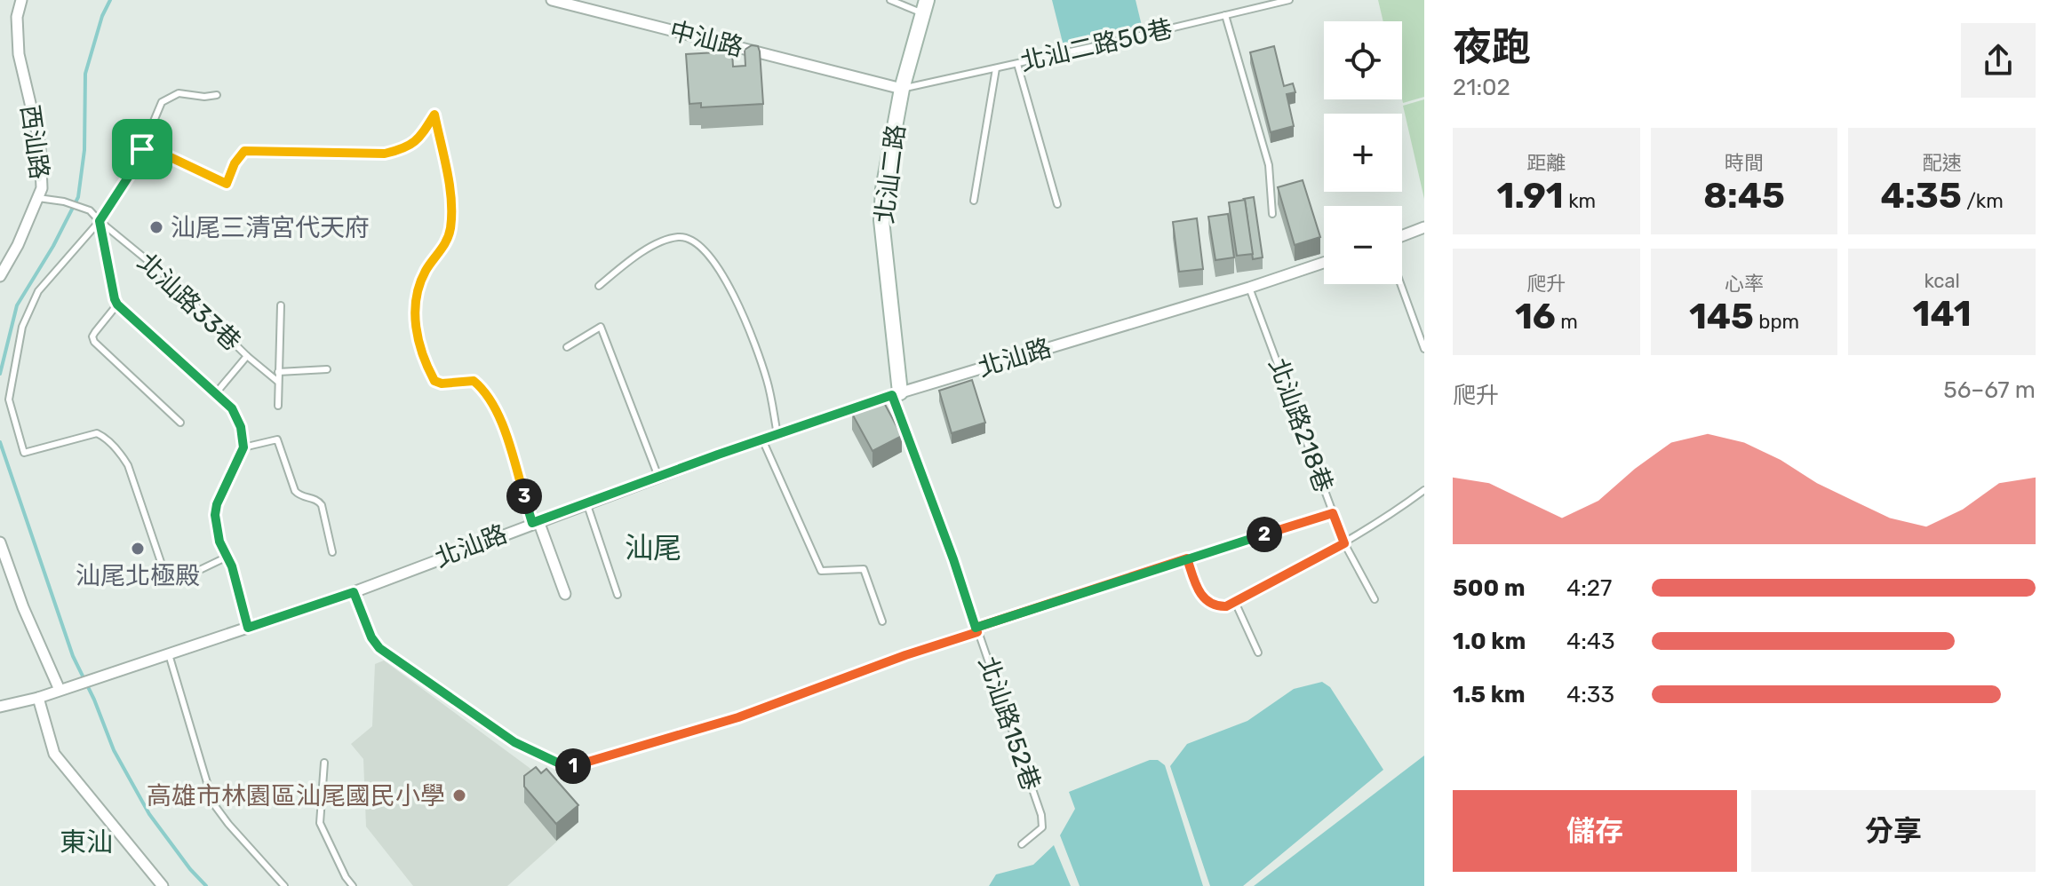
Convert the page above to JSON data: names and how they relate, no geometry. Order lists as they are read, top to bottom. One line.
{"streets":{"street":["中汕路","西汕路","北汕二路","北汕路"],"lane":["北汕二路50巷","北汕路33巷","北汕路218巷","北汕路152巷"]},"crossings":[["中汕路","北汕二路50巷"],["中汕路","北汕二路"],["北汕二路50巷","北汕二路"],["西汕路","北汕路33巷"],["北汕二路","北汕路"],["北汕二路","北汕路152巷"],["北汕路","北汕路218巷"],["北汕路","北汕路152巷"]],"districts":["汕尾","東汕"],"places":["汕尾三清宮代天府","汕尾北極殿","高雄市林園區汕尾國民小學"],"page":{"heading":["夜跑","21:02"],"map_buttons":["+","−"],"stats":[["距離","1.91 km"],["時間","8:45"],["配速","4:35 /km"],["爬升","16 m"],["心率","145 bpm"],["kcal","141"]],"chart":["爬升","56–67 m"],"pins":["3","2","1"],"list":[{"name":"500 m","note":"4:27"},{"name":"1.0 km","note":"4:43"},{"name":"1.5 km","note":"4:33"}],"buttons":["儲存","分享"]}}
